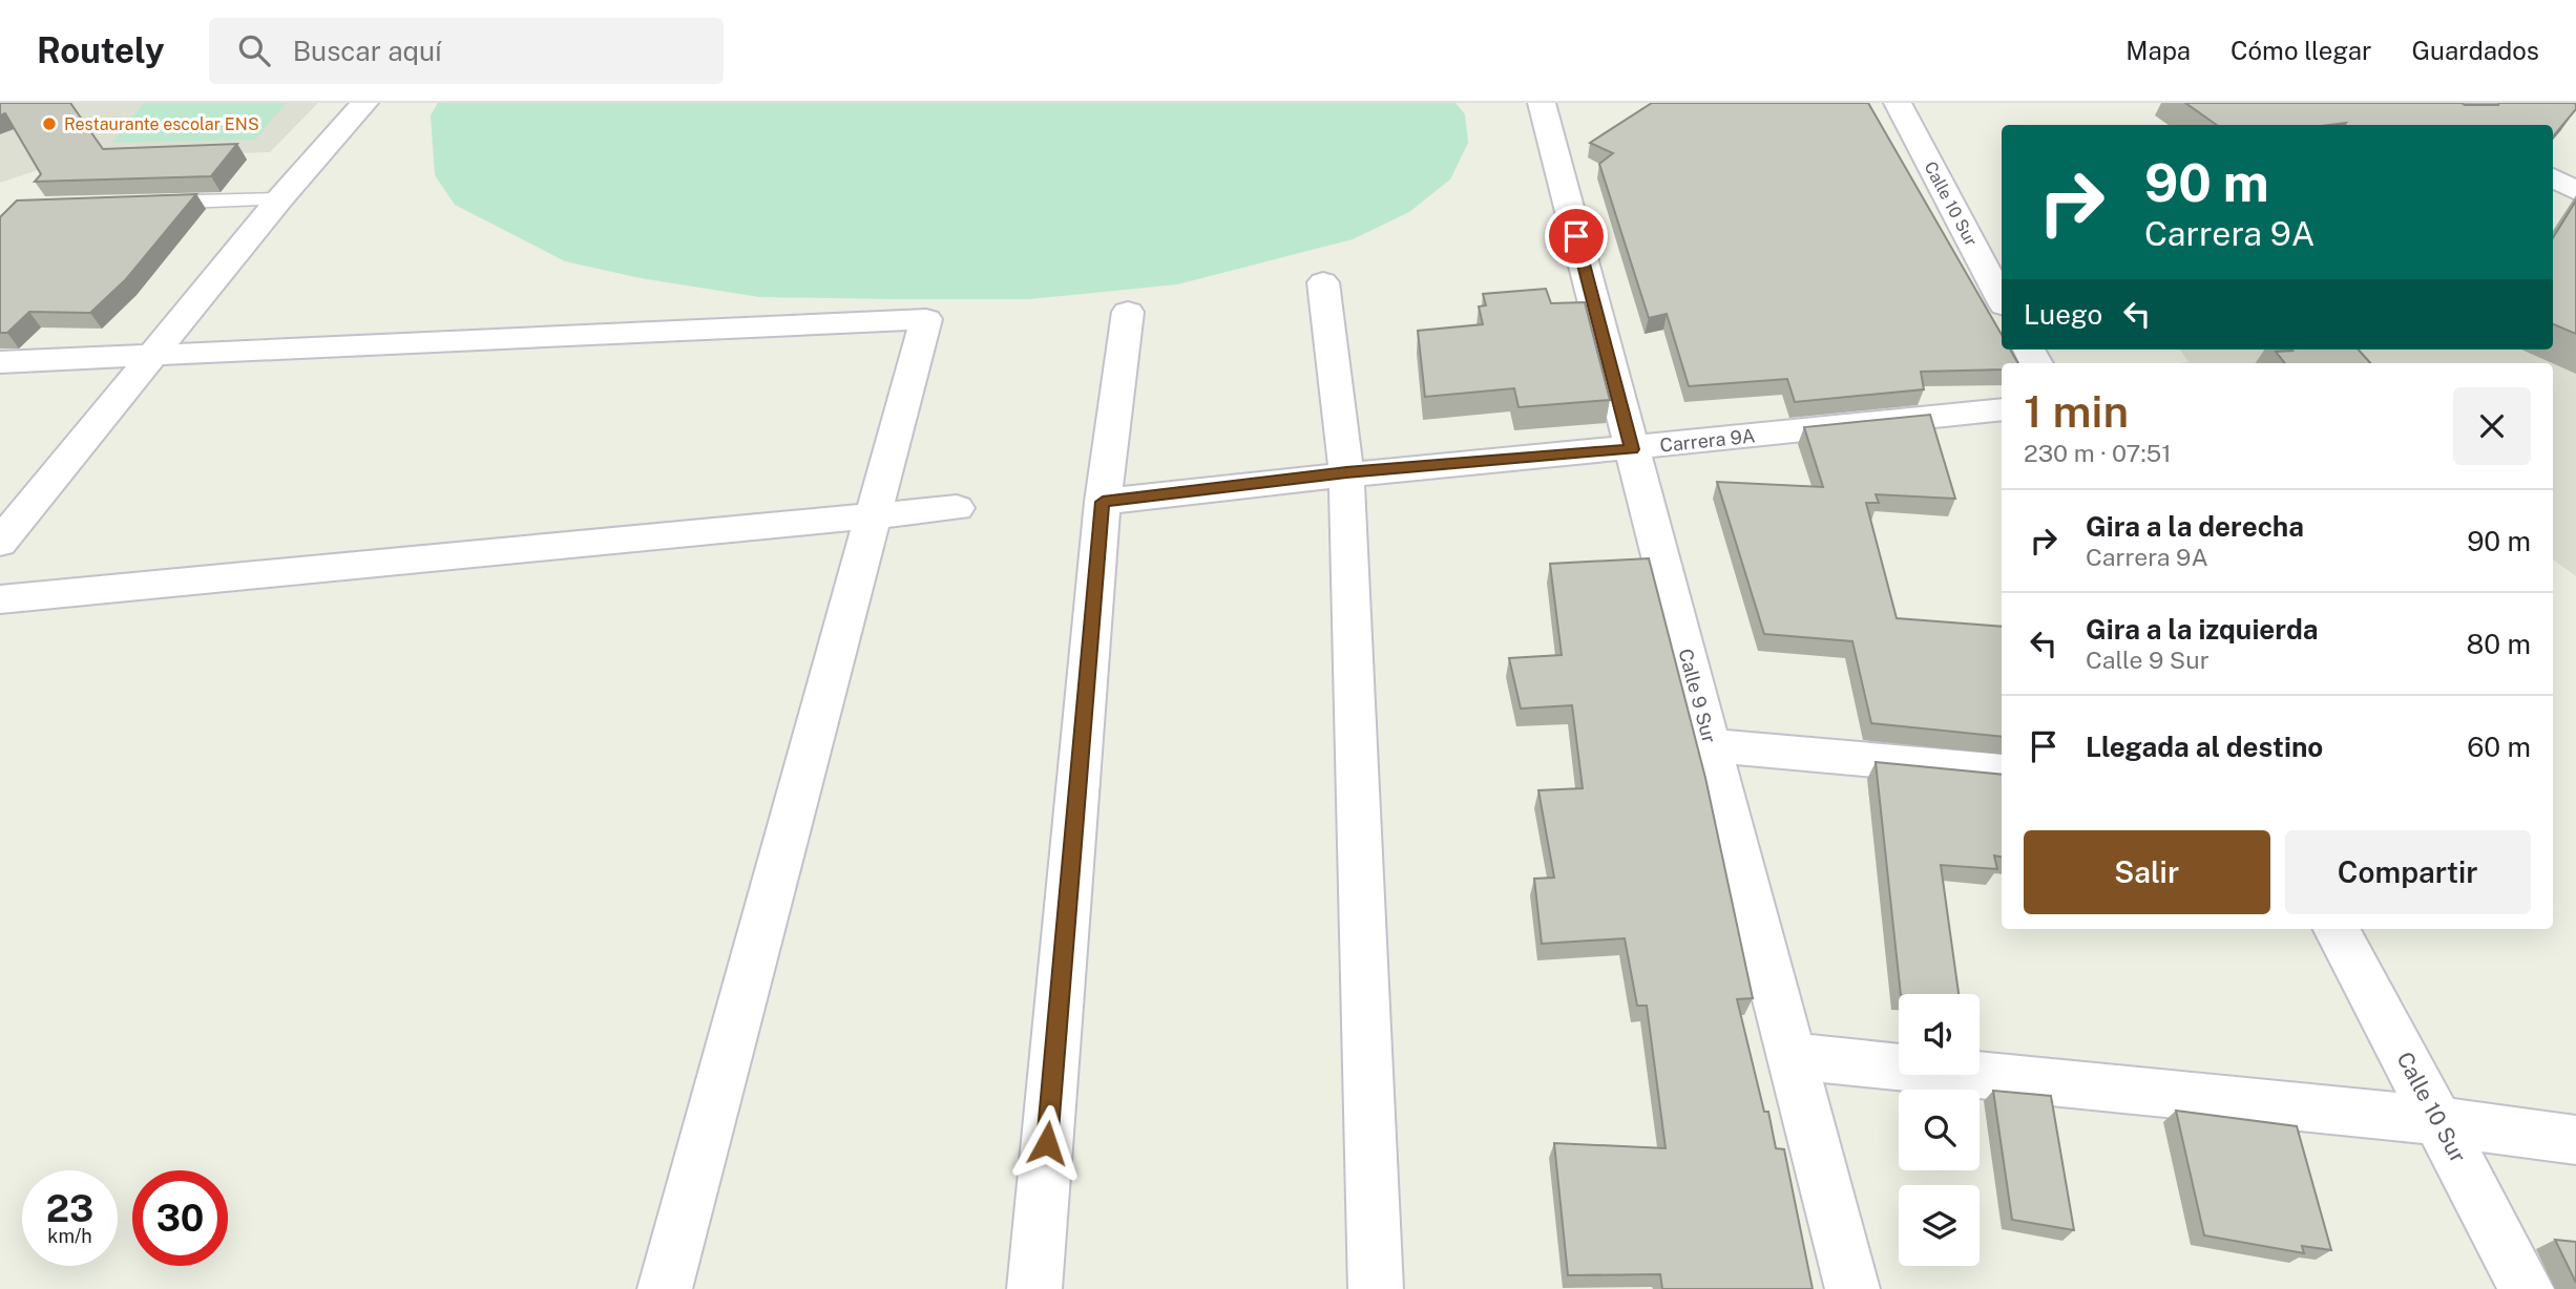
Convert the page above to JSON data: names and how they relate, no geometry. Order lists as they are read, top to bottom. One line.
{"streets":{"street":["Calle 10 Sur","Carrera 9A","Calle 9 Sur"]},"crossings":[["Carrera 9A","Calle 9 Sur"]],"places":["Restaurante escolar ENS"],"page":{"header":"Routely","search":"Buscar aquí","nav":["Mapa","Cómo llegar","Guardados"],"turn":["90 m","Carrera 9A"],"then":"Luego","heading":["1 min","230 m · 07:51"],"list":[{"name":"Gira a la derecha","note":"Carrera 9A","value":"90 m"},{"name":"Gira a la izquierda","note":"Calle 9 Sur","value":"80 m"},{"name":"Llegada al destino","value":"60 m"}],"buttons":["Salir","Compartir"],"speed":"23 km/h","limit":"30"}}
